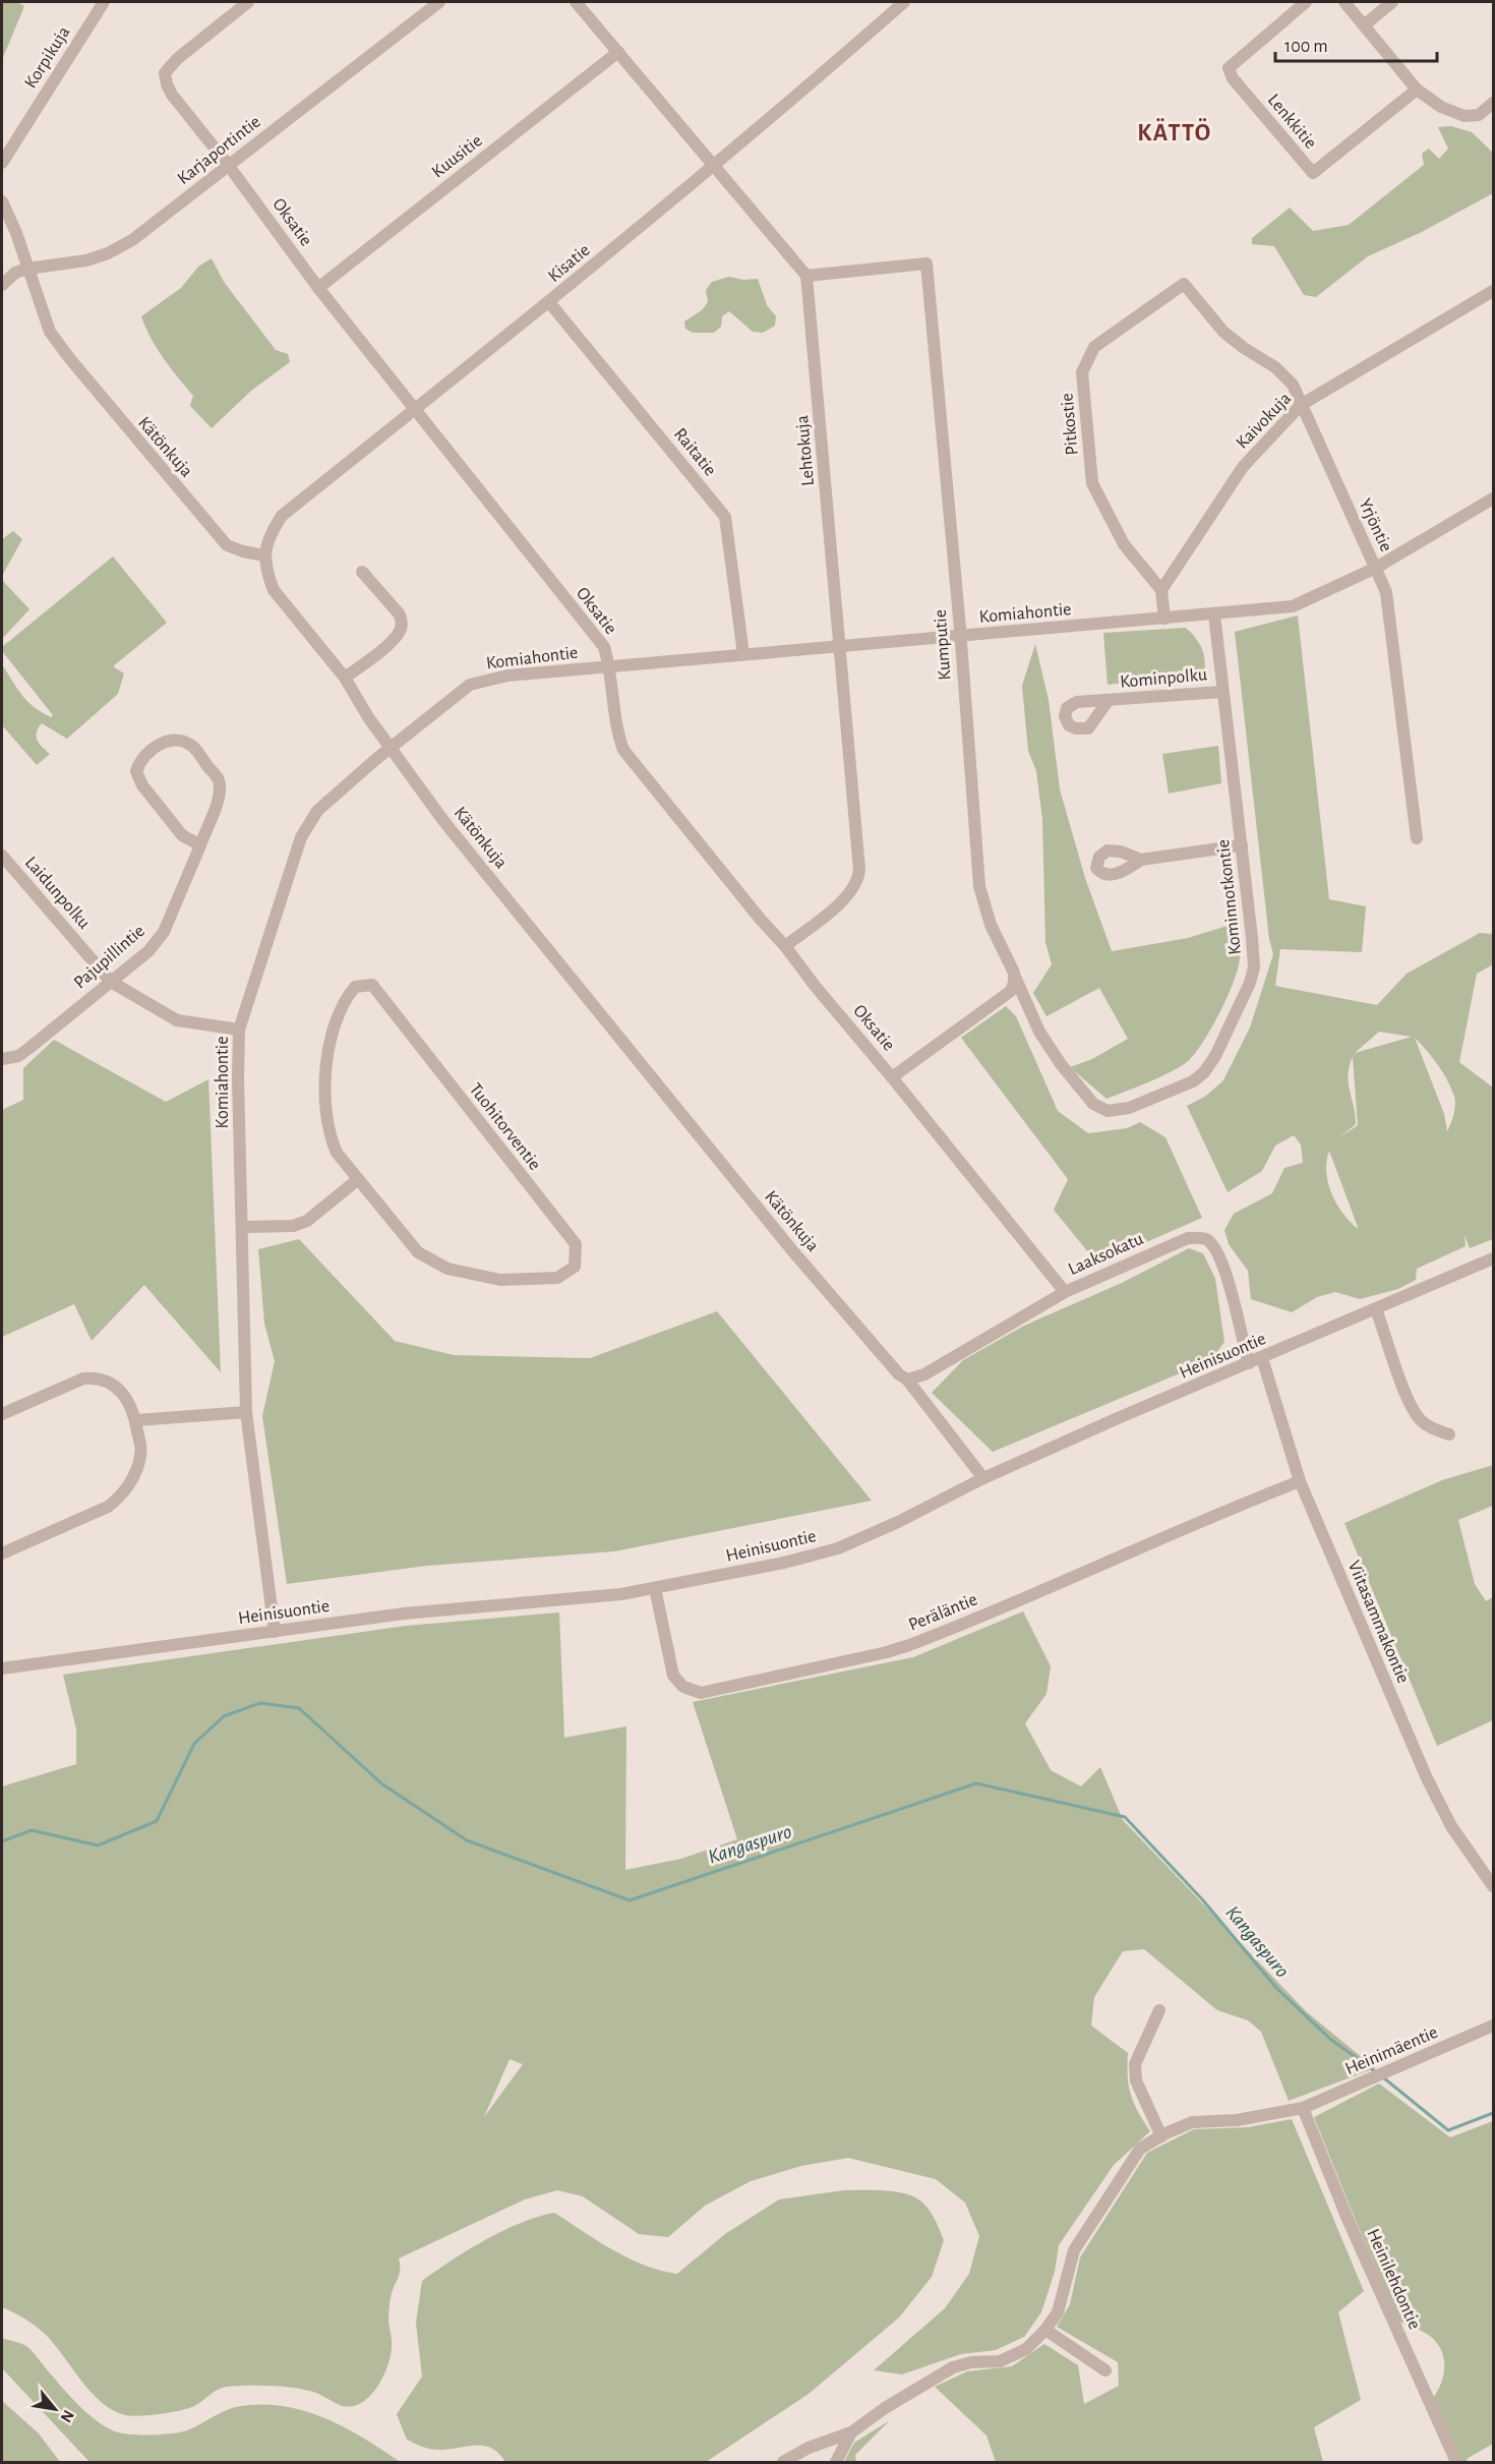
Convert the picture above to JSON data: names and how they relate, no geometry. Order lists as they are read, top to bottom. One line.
{"streets":{"street":["Korpikuja","Lenkkitie","Karjaportintie","Kuusitie","Oksatie","Kisatie","Kaivokuja","Pitkostie","Kätönkuja","Lehtokuja","Raitatie","Yrjöntie","Komiahontie","Kumputie","Kominpolku","Laidunpolku","Kominnotkontie","Pajupillintie","Tuohitorventie","Laaksokatu","Heinisuontie","Peräläntie","Viitasammakontie","Heinimäentie","Heinilehdontie"]},"crossings":[["Karjaportintie","Oksatie"],["Karjaportintie","Kätönkuja"],["Kuusitie","Oksatie"],["Oksatie","Kisatie"],["Oksatie","Lehtokuja"],["Oksatie","Komiahontie"],["Oksatie","Laaksokatu"],["Kisatie","Kätönkuja"],["Kisatie","Raitatie"],["Kaivokuja","Pitkostie"],["Kaivokuja","Yrjöntie"],["Pitkostie","Yrjöntie"],["Kätönkuja","Komiahontie"],["Kätönkuja","Laaksokatu"],["Kätönkuja","Heinisuontie"],["Lehtokuja","Komiahontie"],["Lehtokuja","Kumputie"],["Raitatie","Komiahontie"],["Yrjöntie","Komiahontie"],["Komiahontie","Kumputie"],["Komiahontie","Laidunpolku"],["Komiahontie","Kominnotkontie"],["Komiahontie","Heinisuontie"],["Kumputie","Kominnotkontie"],["Kominpolku","Kominnotkontie"],["Laidunpolku","Pajupillintie"],["Laaksokatu","Heinisuontie"],["Heinisuontie","Peräläntie"],["Heinisuontie","Viitasammakontie"],["Peräläntie","Viitasammakontie"],["Heinimäentie","Heinilehdontie"]],"districts":["KÄTTÖ"],"water":["Kangaspuro"],"scale_bar":"100 m","north":"bottom right"}
